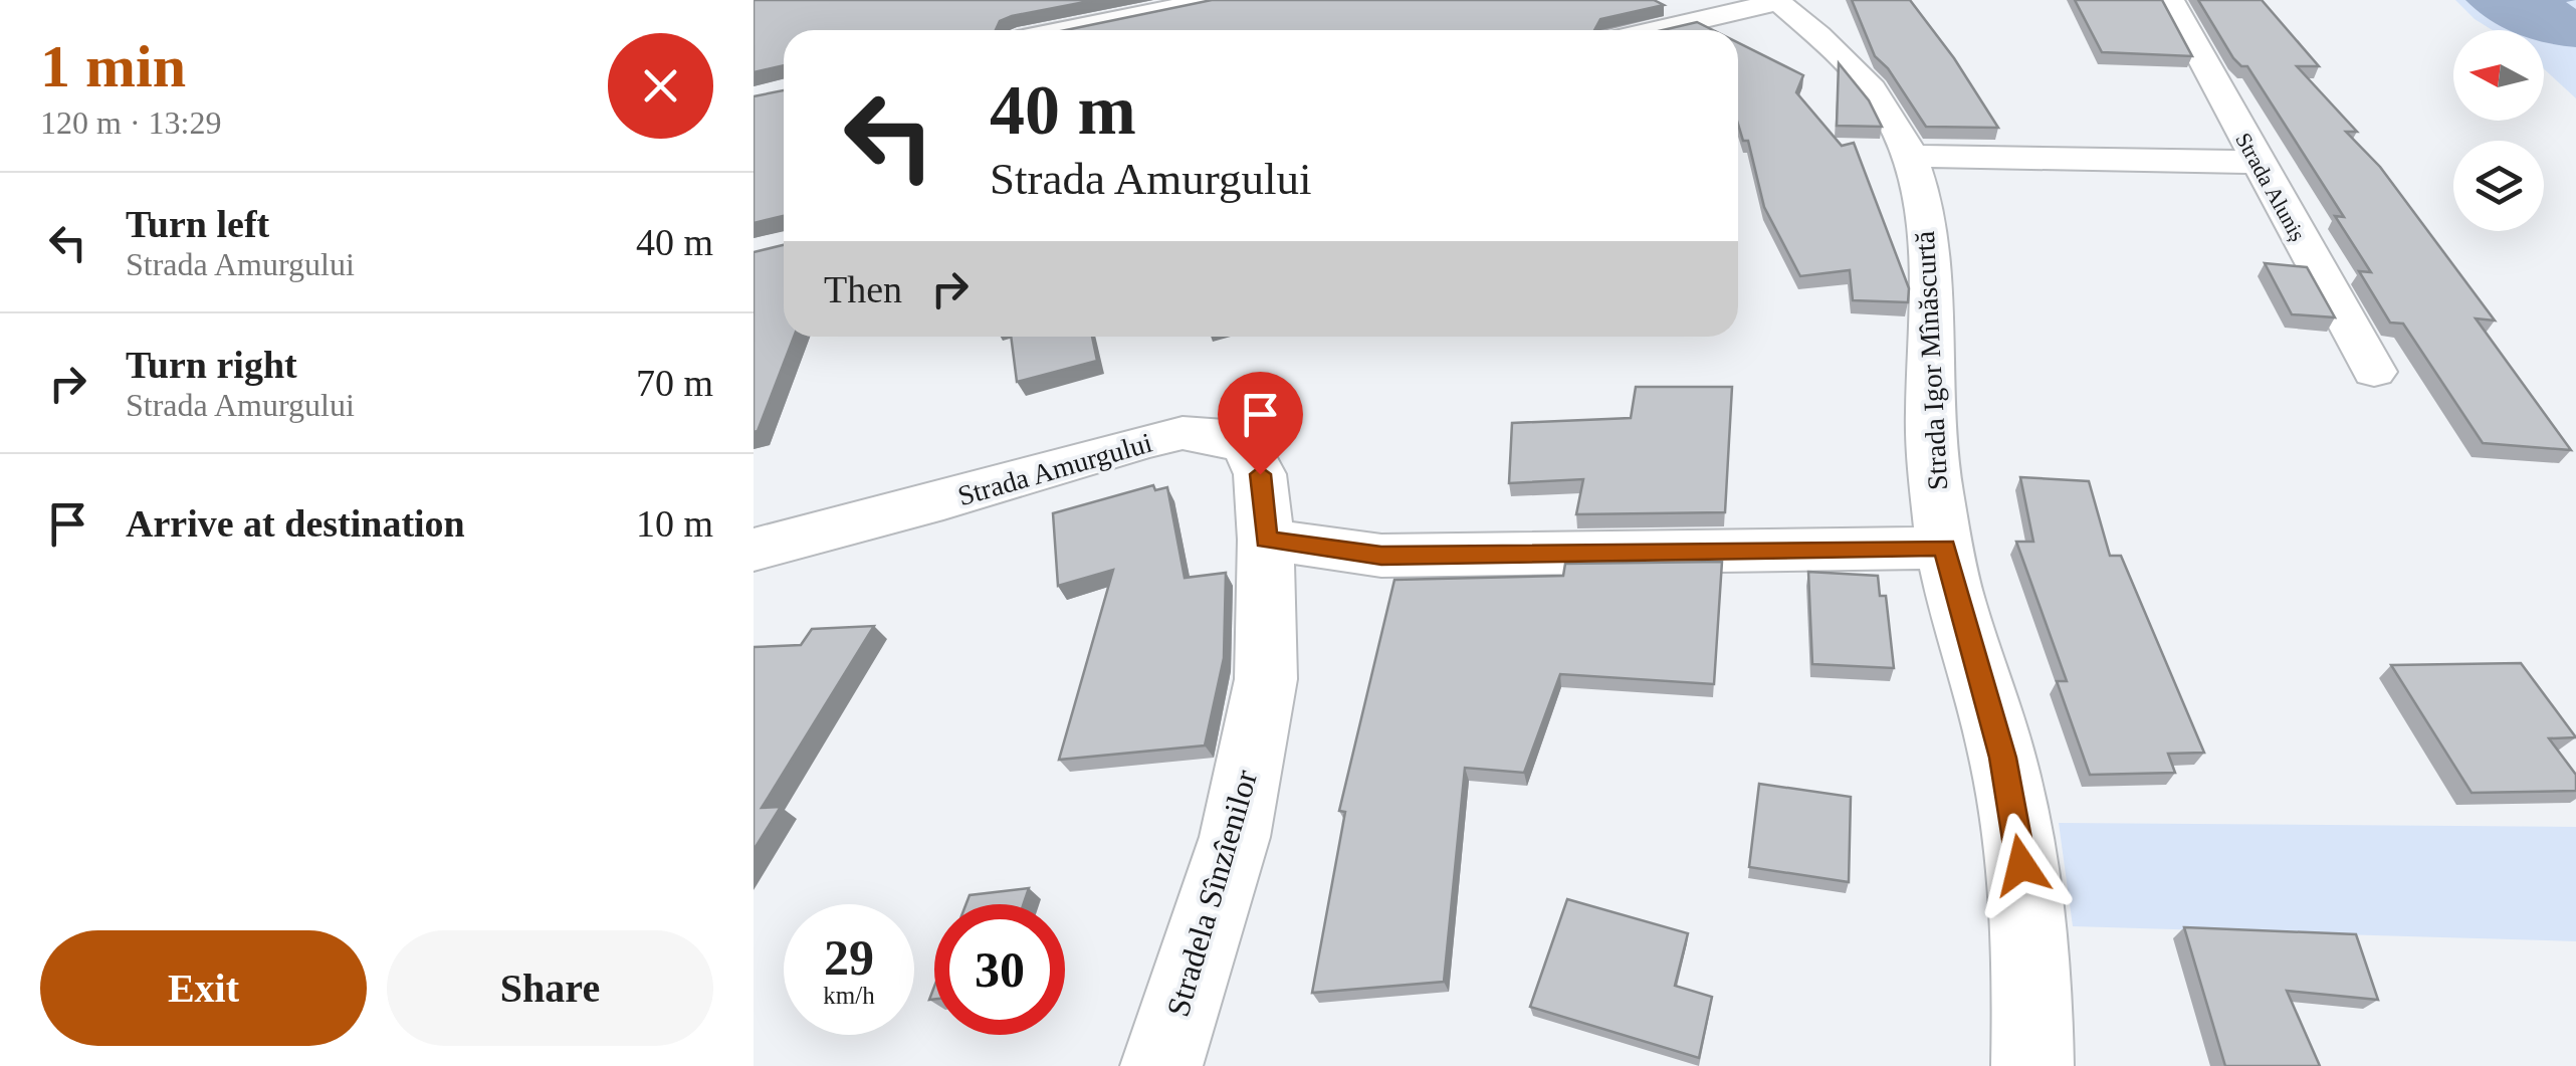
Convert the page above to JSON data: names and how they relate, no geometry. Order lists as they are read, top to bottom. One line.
{"streets":{"street":["Strada Aluniș","Strada Igor Mînăscurtă","Strada Amurgului","Stradela Sînzîenilor"]},"crossings":[["Strada Amurgului","Stradela Sînzîenilor"]],"north":"left","page":{"heading":["1 min","120 m · 13:29"],"turn":["40 m","Strada Amurgului"],"list":[{"name":"Turn left","note":"Strada Amurgului","value":"40 m"},{"name":"Turn right","note":"Strada Amurgului","value":"70 m"},{"name":"Arrive at destination","value":"10 m"}],"then":"Then","speed":"29 km/h","limit":"30","buttons":["Exit","Share"]}}
